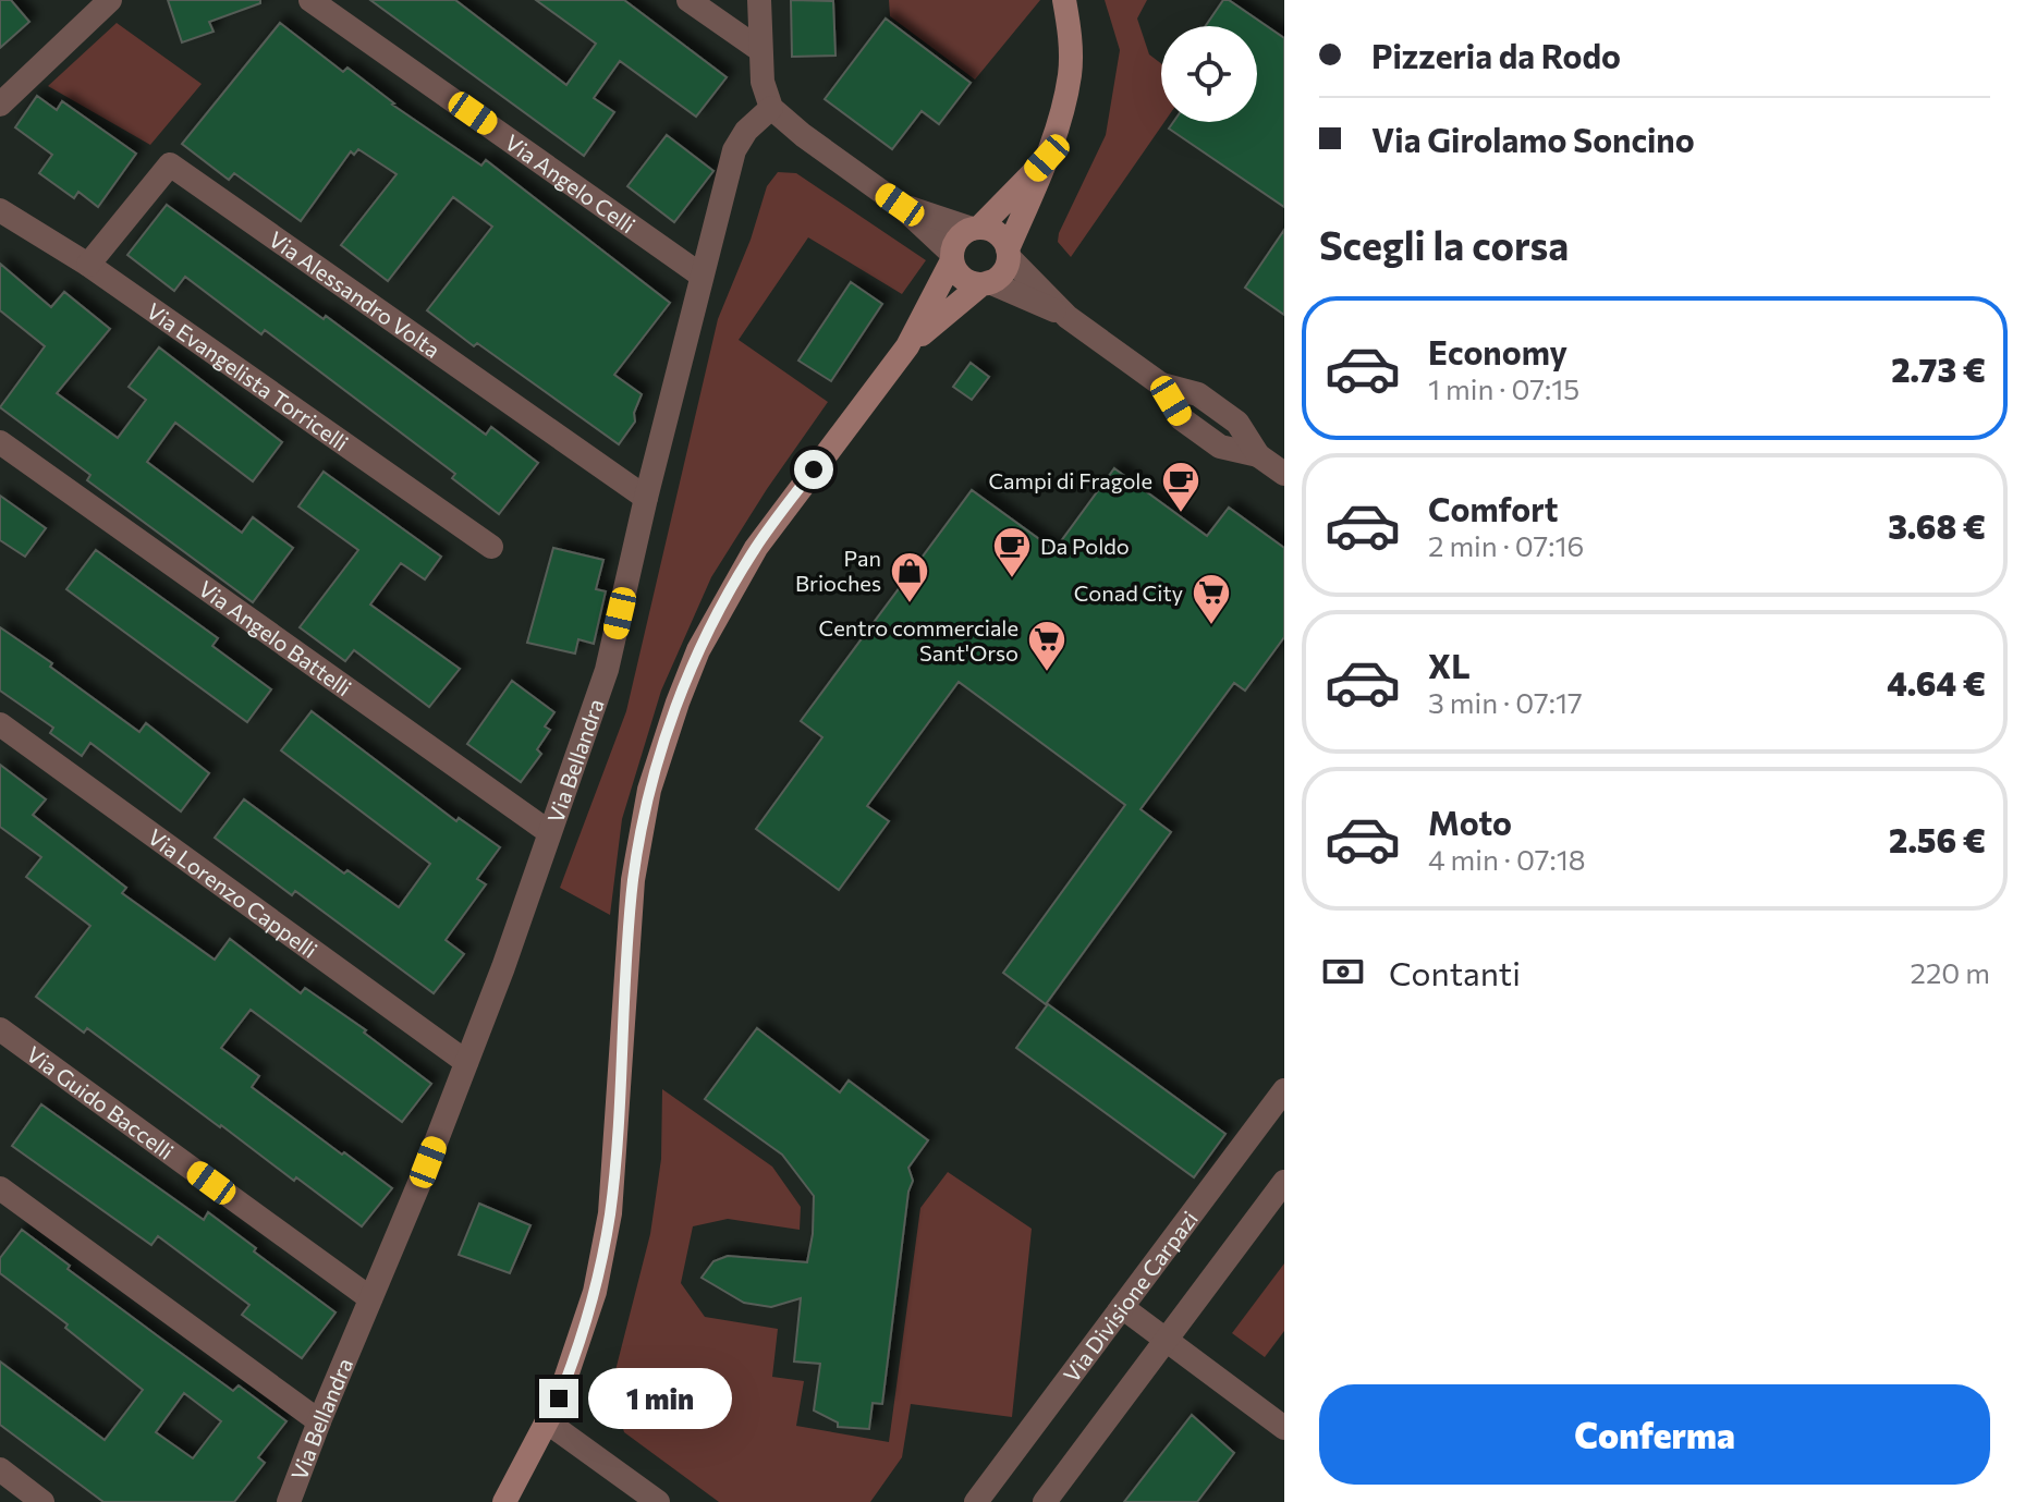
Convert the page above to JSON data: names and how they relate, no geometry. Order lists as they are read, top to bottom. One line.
{"streets":{"street":["Via Angelo Celli","Via Alessandro Volta","Via Evangelista Torricelli","Via Angelo Battelli","Via Bellandra","Via Lorenzo Cappelli","Via Guido Baccelli","Via Divisione Carpazi"]},"crossings":[["Via Angelo Celli","Via Bellandra"],["Via Alessandro Volta","Via Evangelista Torricelli"],["Via Alessandro Volta","Via Bellandra"],["Via Angelo Battelli","Via Bellandra"],["Via Bellandra","Via Lorenzo Cappelli"],["Via Bellandra","Via Guido Baccelli"]],"places":{"cafe":["Campi di Fragole","Da Poldo"],"shop":["Pan Brioches"],"supermarket":["Conad City","Centro commerciale Sant'Orso"]},"page":{"banner":["Pizzeria da Rodo","Via Girolamo Soncino"],"heading":"Scegli la corsa","list":[{"name":"Economy","note":"1 min · 07:15","value":"2.73 €"},{"name":"Comfort","note":"2 min · 07:16","value":"3.68 €"},{"name":"XL","note":"3 min · 07:17","value":"4.64 €"},{"name":"Moto","note":"4 min · 07:18","value":"2.56 €"}],"pay":["Contanti","220 m"],"buttons":"Conferma","bubble":"1 min"}}
